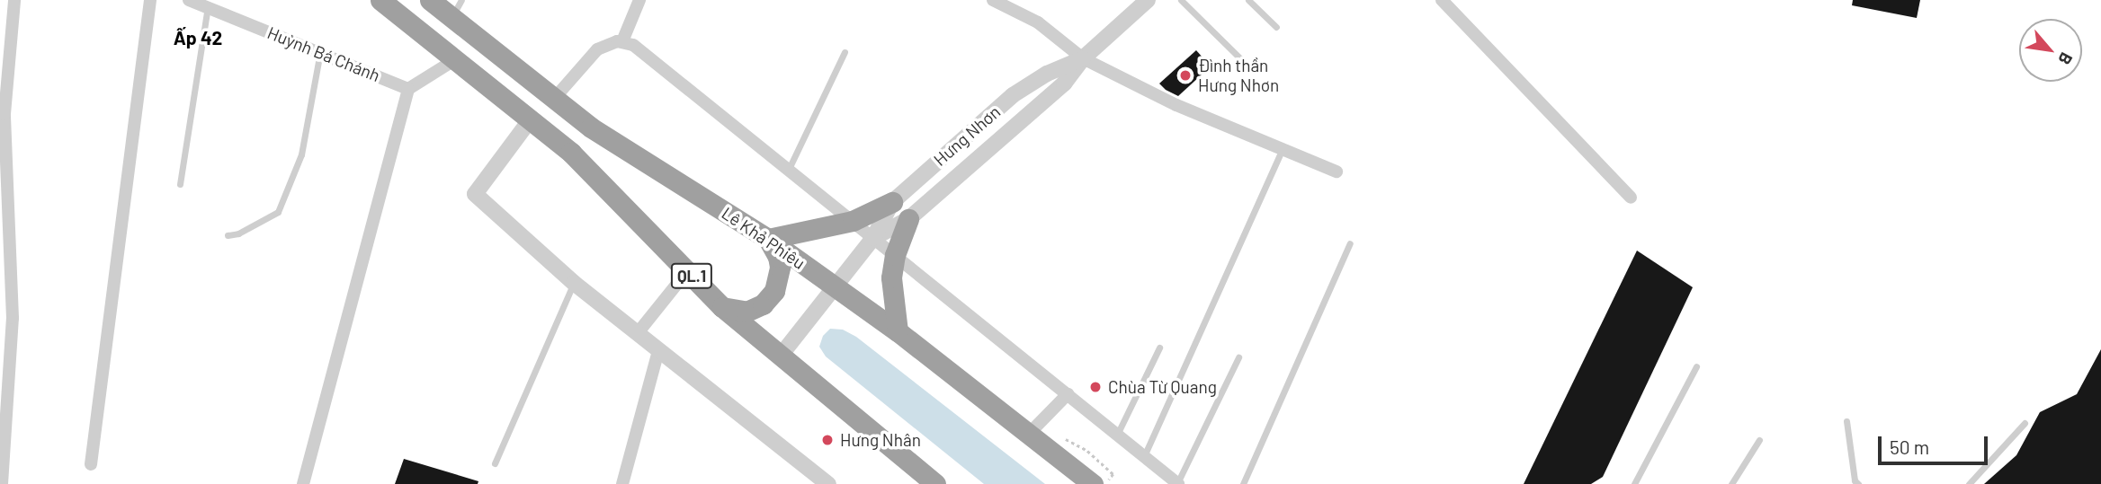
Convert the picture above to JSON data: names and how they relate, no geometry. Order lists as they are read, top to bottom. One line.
{"streets":{"highway":["Lê Khả Phiêu","QL.1"],"street":["Huỳnh Bá Chánh","Hưng Nhơn"]},"crossings":[["Hưng Nhơn","Lê Khả Phiêu"],["Hưng Nhơn","QL.1"]],"districts":["Ấp 42"],"places":["Đình thần Hưng Nhơn","Chùa Từ Quang","Hưng Nhân"],"scale_bar":"50 m","north":"bottom right"}
